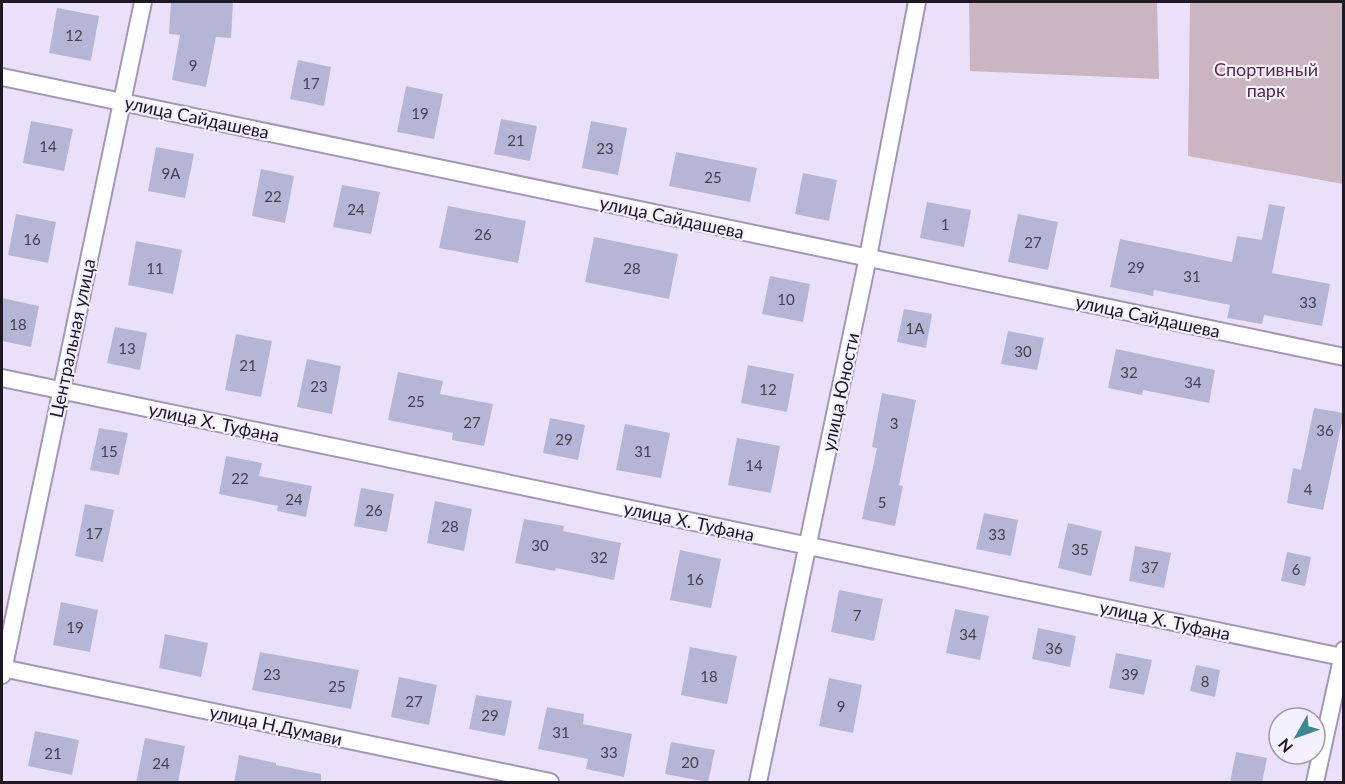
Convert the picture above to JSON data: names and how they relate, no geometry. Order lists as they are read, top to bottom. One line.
{"streets":{"street":["улица Сайдашева","Центральная улица","улица Юности","улица Х. Туфана","улица Н.Думави"]},"crossings":[["улица Сайдашева","Центральная улица"],["улица Сайдашева","улица Юности"],["Центральная улица","улица Х. Туфана"],["Центральная улица","улица Н.Думави"],["улица Юности","улица Х. Туфана"]],"parks":["Спортивный парк"],"house_numbers":["12","9","17","19","21","14","23","9А","25","22","24","1","26","16","27","29","11","28","31","10","33","18","1А","13","30","21","32","34","23","12","25","27","3","36","29","15","31","14","22","4","24","5","26","28","17","33","30","35","32","37","6","16","7","19","34","36","23","39","18","8","25","27","9","29","31","33","21","20","24"],"north":"bottom left"}
